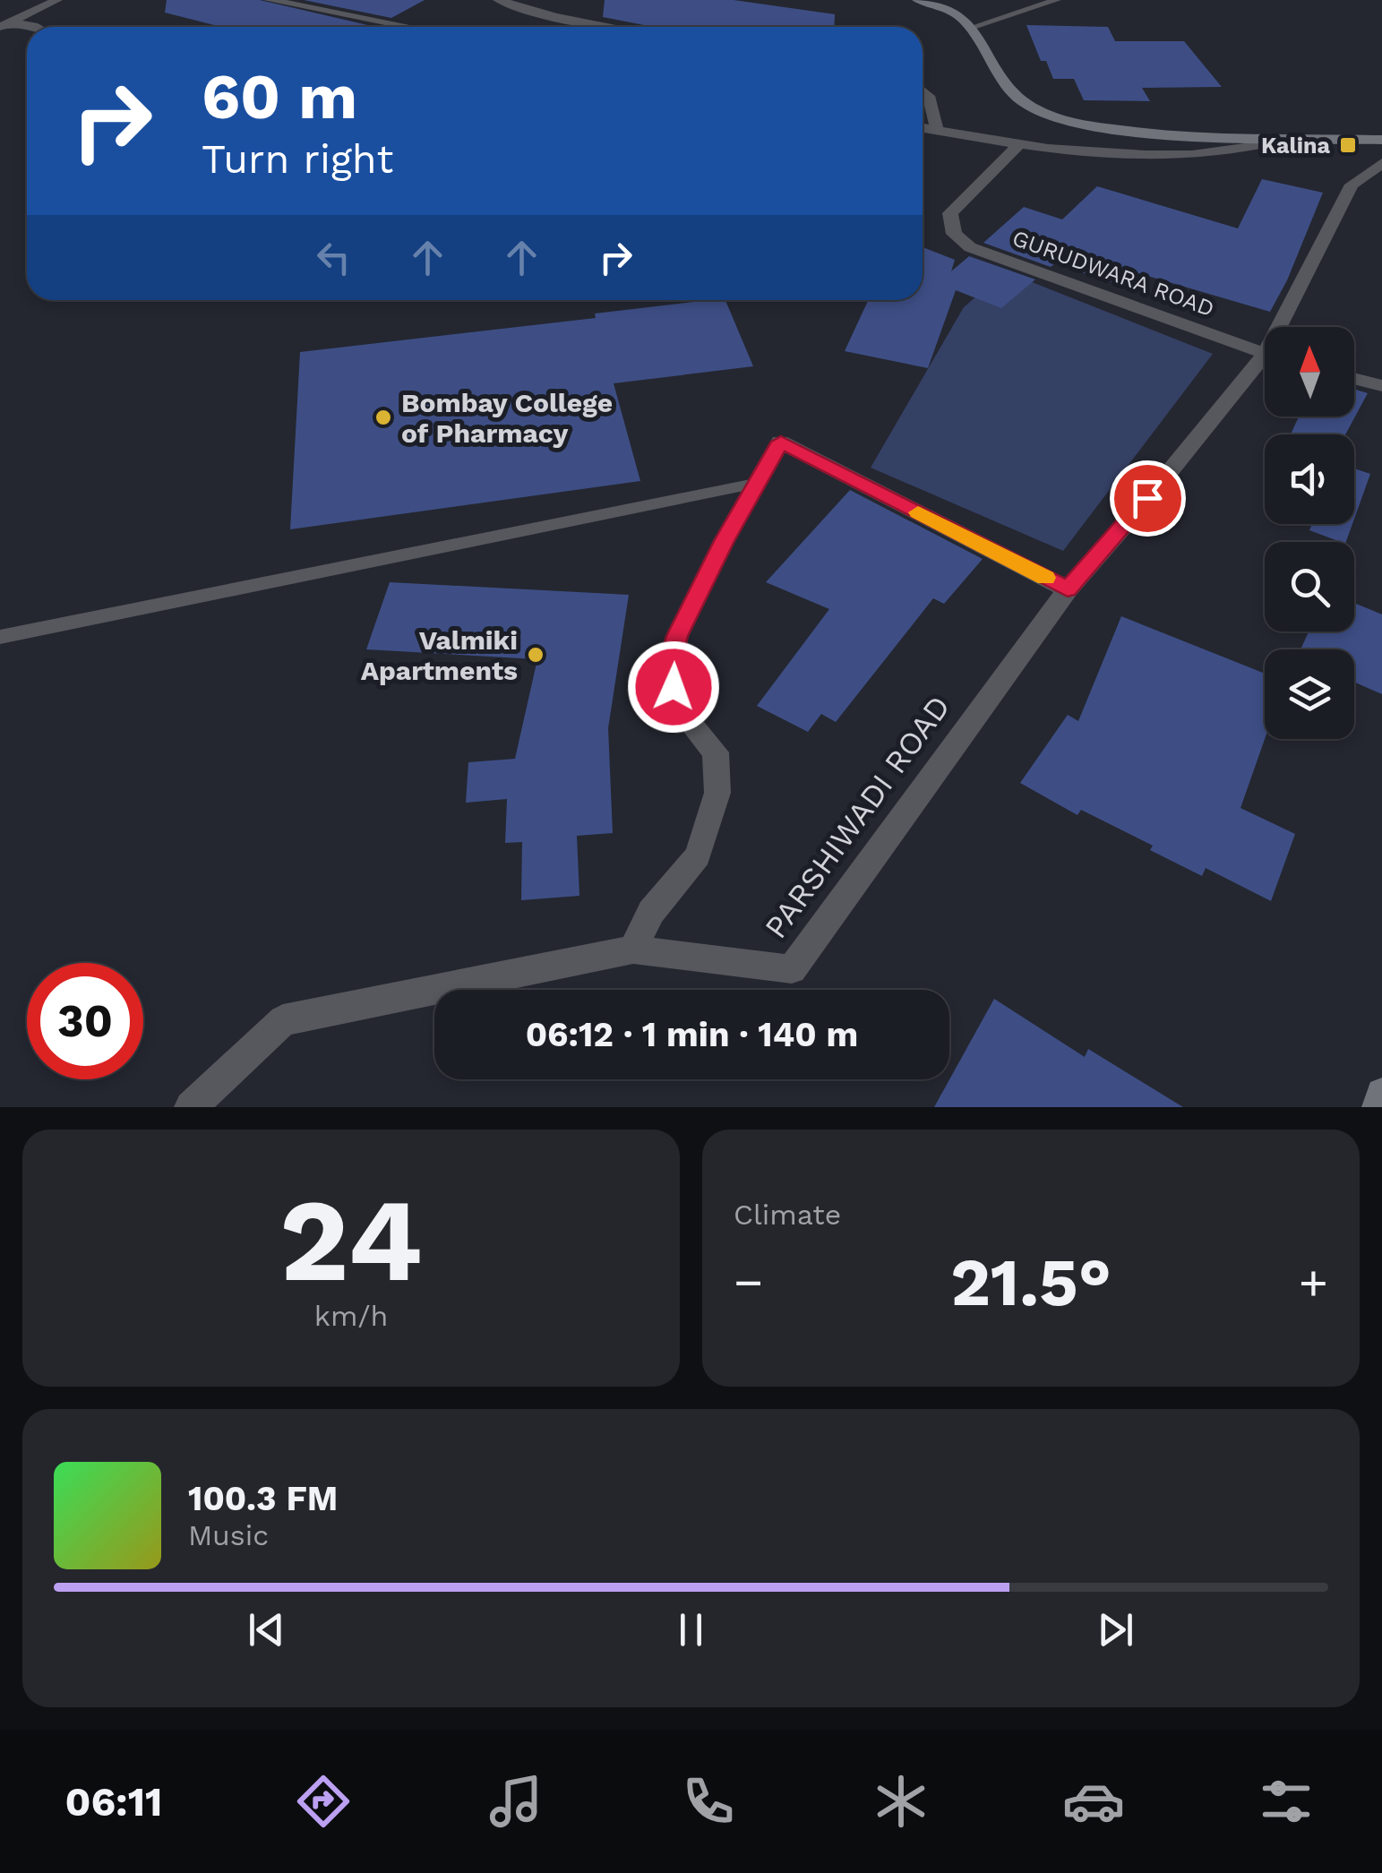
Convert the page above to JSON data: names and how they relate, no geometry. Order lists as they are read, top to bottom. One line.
{"streets":{"street":["GURUDWARA ROAD","PARSHIWADI ROAD"]},"places":{"transit":["Kalina"],"other":["Bombay College of Pharmacy","Valmiki Apartments"]},"north":"top","page":{"turn":["60 m","Turn right"],"limit":"30","trip":"06:12 · 1 min · 140 m","tile":[["24","km/h"],"Climate"],"heat":["−","21.5°","+"],"song":["100.3 FM","Music"],"tabs":"06:11"}}
